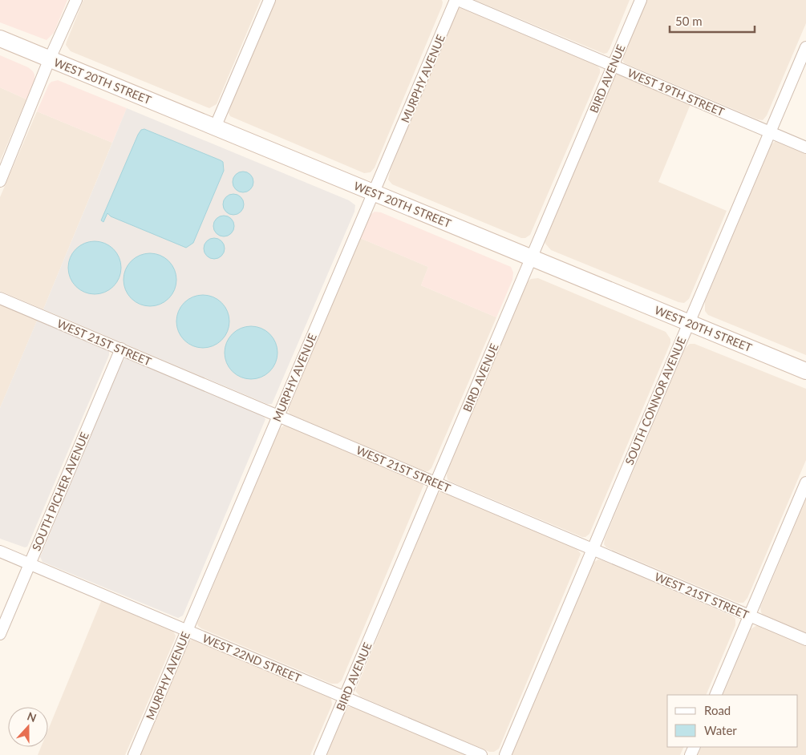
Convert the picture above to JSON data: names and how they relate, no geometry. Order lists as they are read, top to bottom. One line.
{"streets":{"main road":["WEST 20TH STREET"],"street":["MURPHY AVENUE","BIRD AVENUE","WEST 19TH STREET","WEST 21ST STREET","SOUTH CONNOR AVENUE","SOUTH PICHER AVENUE","WEST 22ND STREET"]},"crossings":[["MURPHY AVENUE","WEST 20TH STREET"],["MURPHY AVENUE","WEST 19TH STREET"],["MURPHY AVENUE","WEST 21ST STREET"],["MURPHY AVENUE","WEST 22ND STREET"],["BIRD AVENUE","WEST 20TH STREET"],["BIRD AVENUE","WEST 19TH STREET"],["BIRD AVENUE","WEST 21ST STREET"],["BIRD AVENUE","WEST 22ND STREET"],["WEST 20TH STREET","SOUTH CONNOR AVENUE"],["WEST 19TH STREET","SOUTH CONNOR AVENUE"],["WEST 21ST STREET","SOUTH CONNOR AVENUE"],["WEST 21ST STREET","SOUTH PICHER AVENUE"],["SOUTH PICHER AVENUE","WEST 22ND STREET"]],"legend":["Road","Water"],"scale_bar":"50 m","north":"top"}
